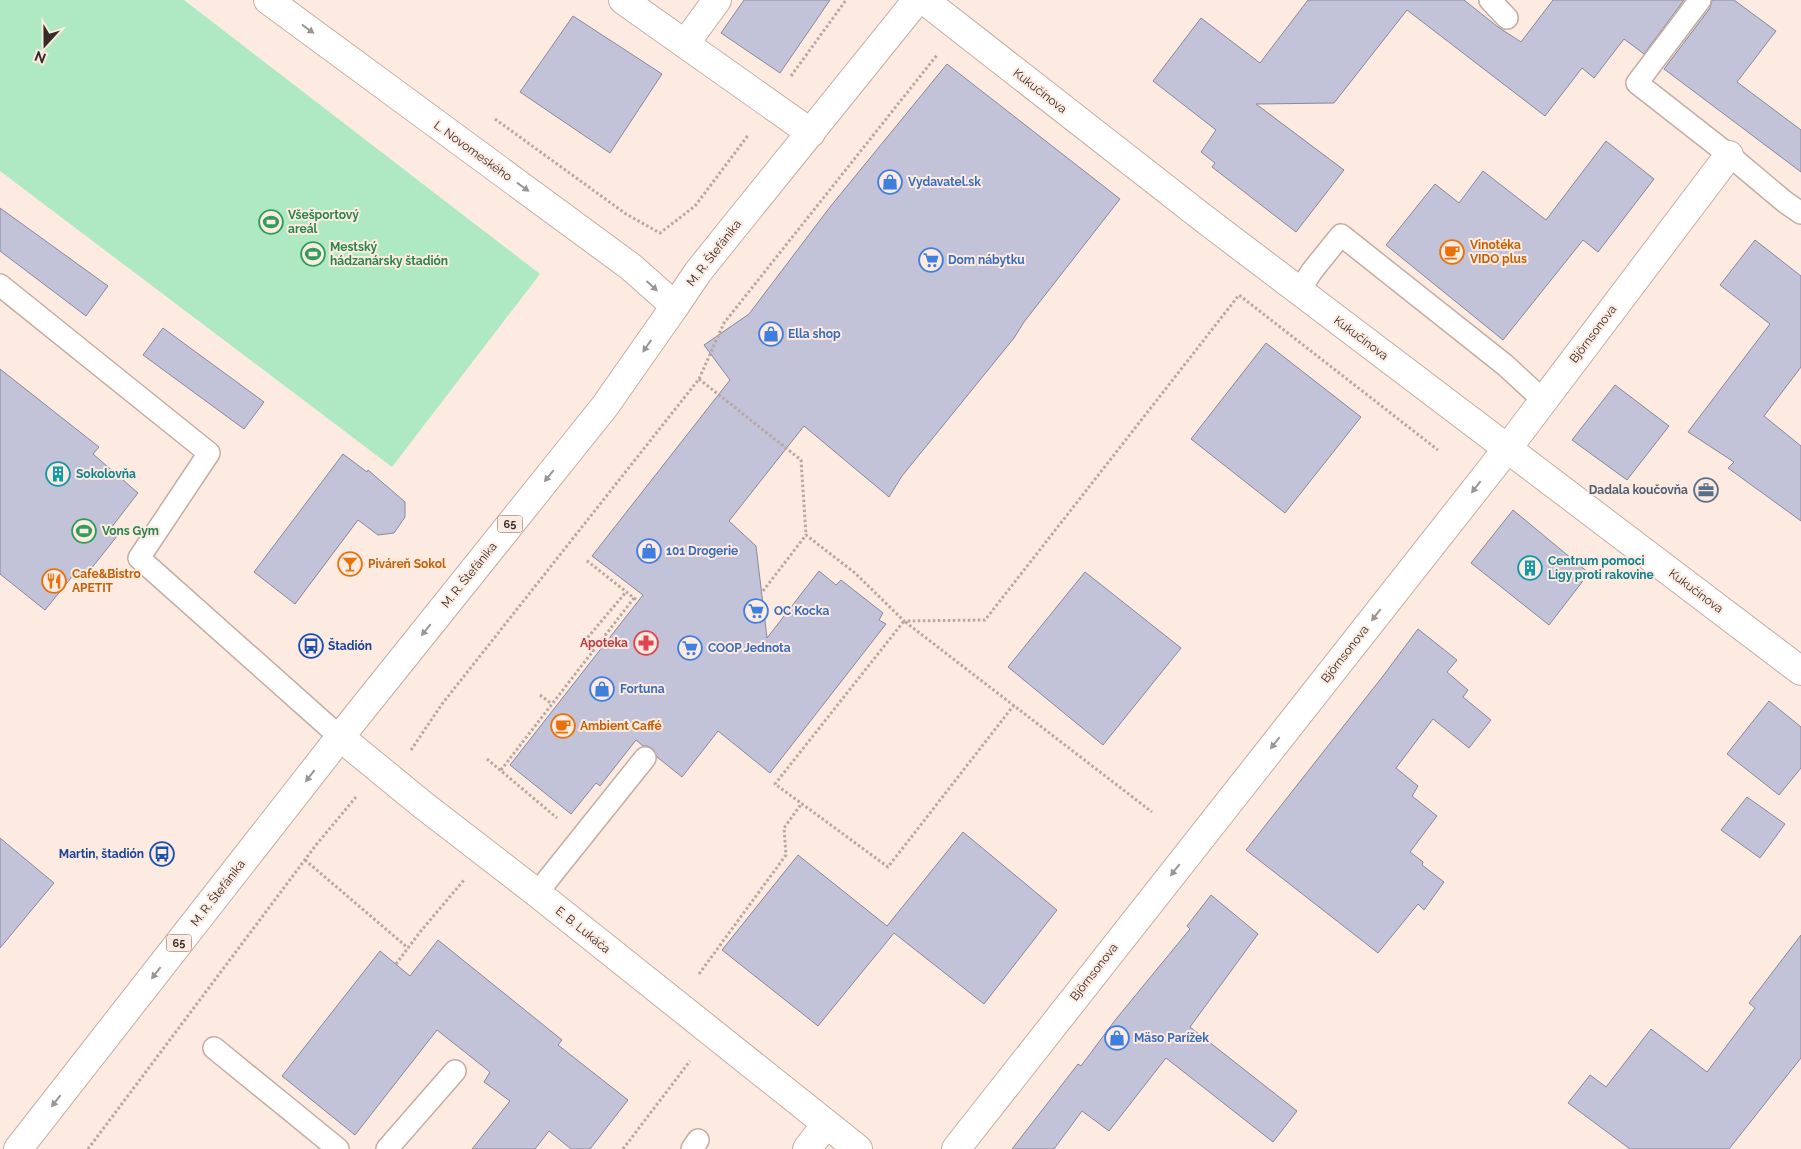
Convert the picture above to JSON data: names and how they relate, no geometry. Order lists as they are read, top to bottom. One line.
{"streets":{"street":["Kukučínova","L. Novomeského","M. R. Štefánika","Björnsonova","65","E. B. Lukáča"]},"crossings":[["Kukučínova","Björnsonova"],["L. Novomeského","M. R. Štefánika"],["M. R. Štefánika","E. B. Lukáča"]],"one_way":["M. R. Štefánika","Björnsonova"],"places":{"shop":["Vydavatel.sk","Ella shop","101 Drogerie","Fortuna","Mäso Parížek"],"sports":["Všešportový areál","Mestský hádzanársky štadión","Vons Gym"],"cafe":["Vinotéka VIDO plus","Ambient Caffé"],"supermarket":["Dom nábytku","OC Kocka","COOP Jednota"],"building":["Sokolovňa","Centrum pomoci Ligy proti rakovine"],"office":["Dadala koučovňa"],"bar":["Piváreň Sokol"],"restaurant":["Cafe&Bistro APETIT"],"pharmacy":["Apoteka"],"bus stop":["Štadión","Martin, štadión"]},"north":"bottom"}
